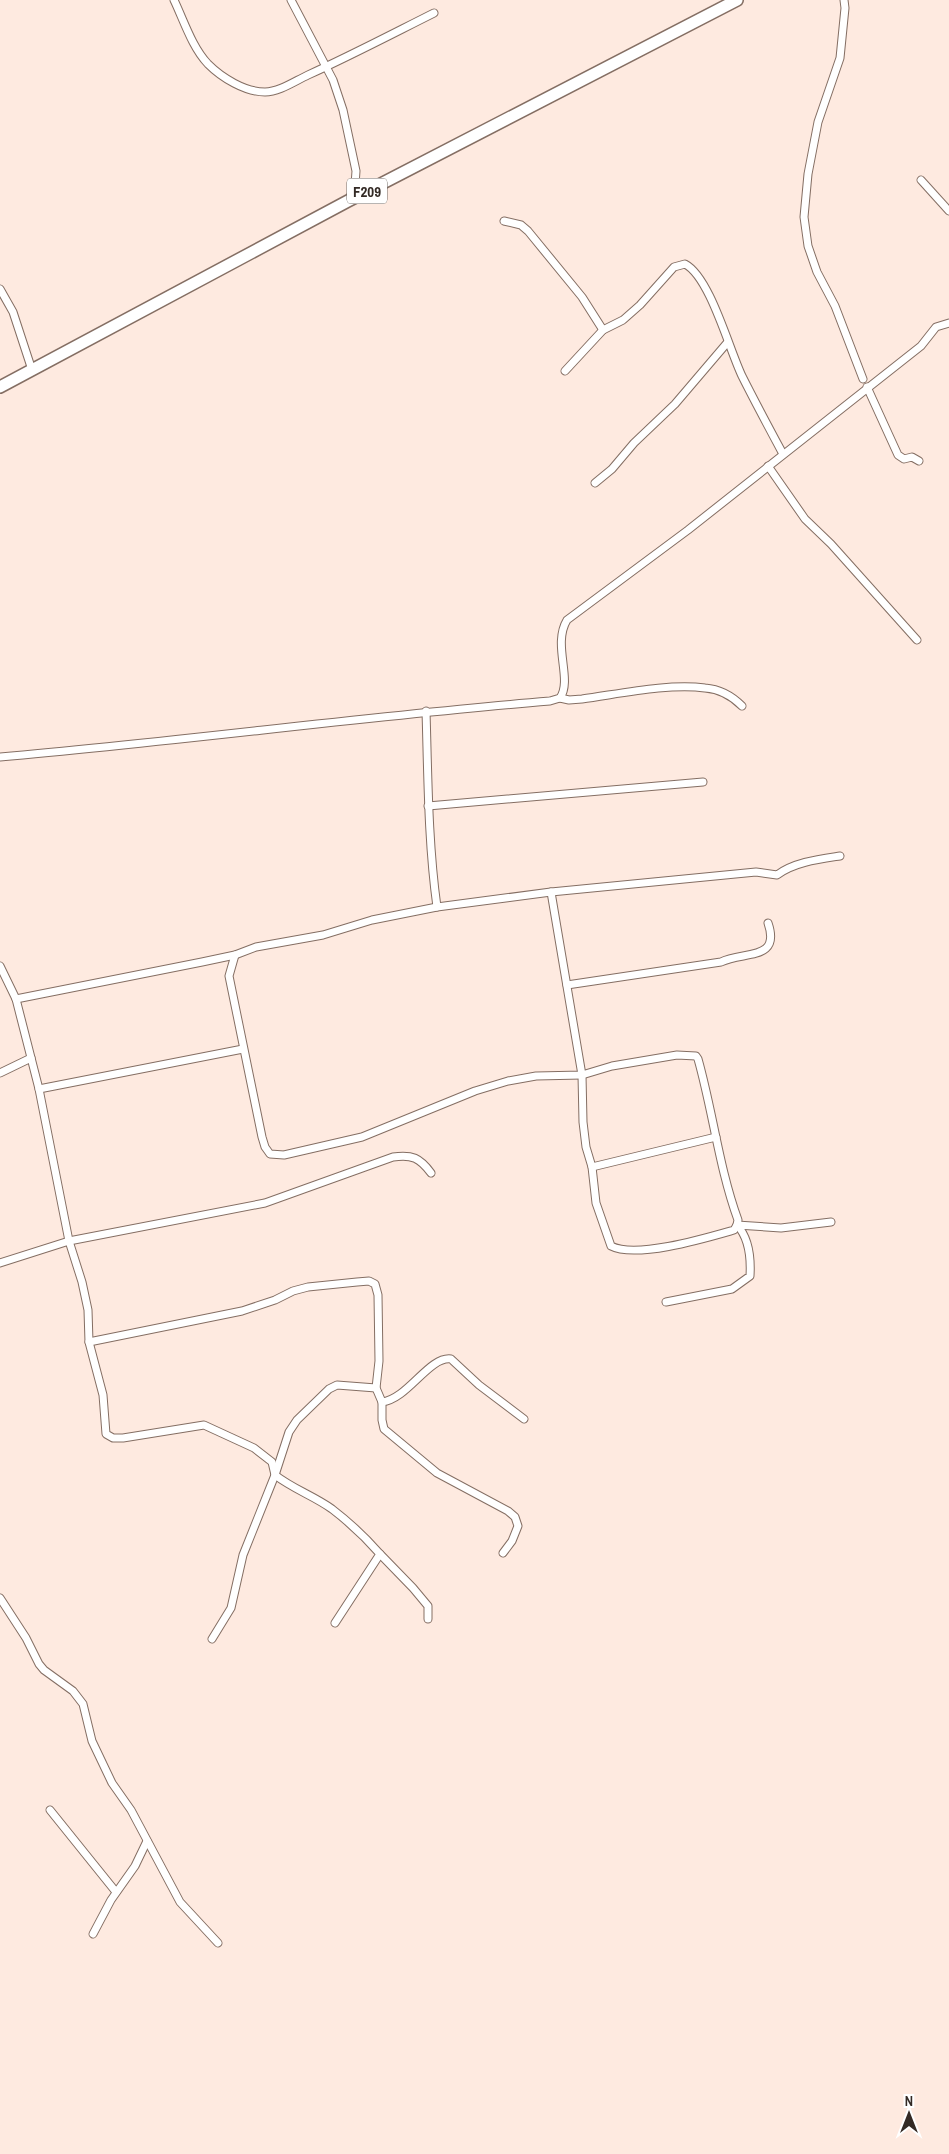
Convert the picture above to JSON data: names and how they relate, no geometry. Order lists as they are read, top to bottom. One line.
{"streets":{"main road":["F209"]},"north":"top"}
